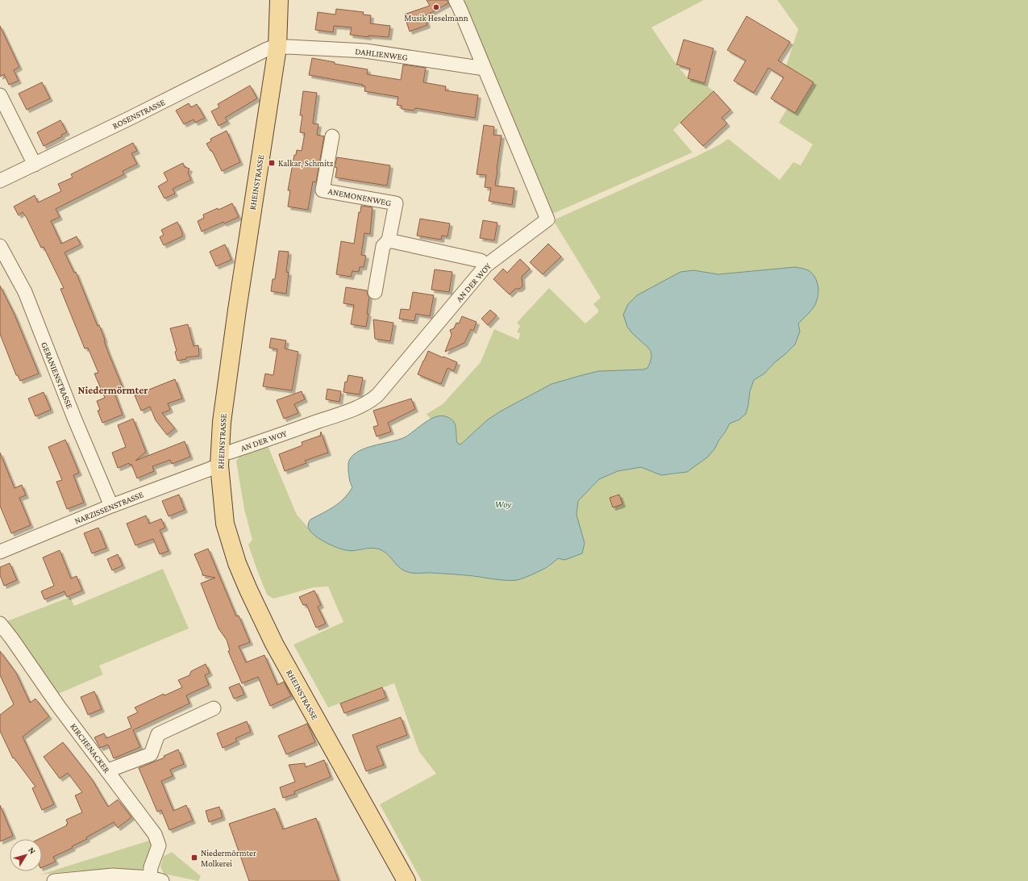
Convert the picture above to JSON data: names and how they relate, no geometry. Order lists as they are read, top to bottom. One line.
{"streets":{"main road":["RHEINSTRASSE"],"street":["DAHLIENWEG","ROSENSTRASSE","ANEMONENWEG","AN DER WOY","GERANIENSTRASSE","NARZISSENSTRASSE","KIRCHENACKER"]},"crossings":[["DAHLIENWEG","ROSENSTRASSE"],["DAHLIENWEG","RHEINSTRASSE"],["DAHLIENWEG","AN DER WOY"],["ROSENSTRASSE","RHEINSTRASSE"],["RHEINSTRASSE","AN DER WOY"],["RHEINSTRASSE","NARZISSENSTRASSE"],["AN DER WOY","NARZISSENSTRASSE"],["GERANIENSTRASSE","NARZISSENSTRASSE"]],"districts":["Niedermörmter"],"water":["Woy"],"places":{"other":["Musik Heselmann"],"transit":["Kalkar, Schmitz","Niedermörmter Molkerei"]},"north":"top right"}
